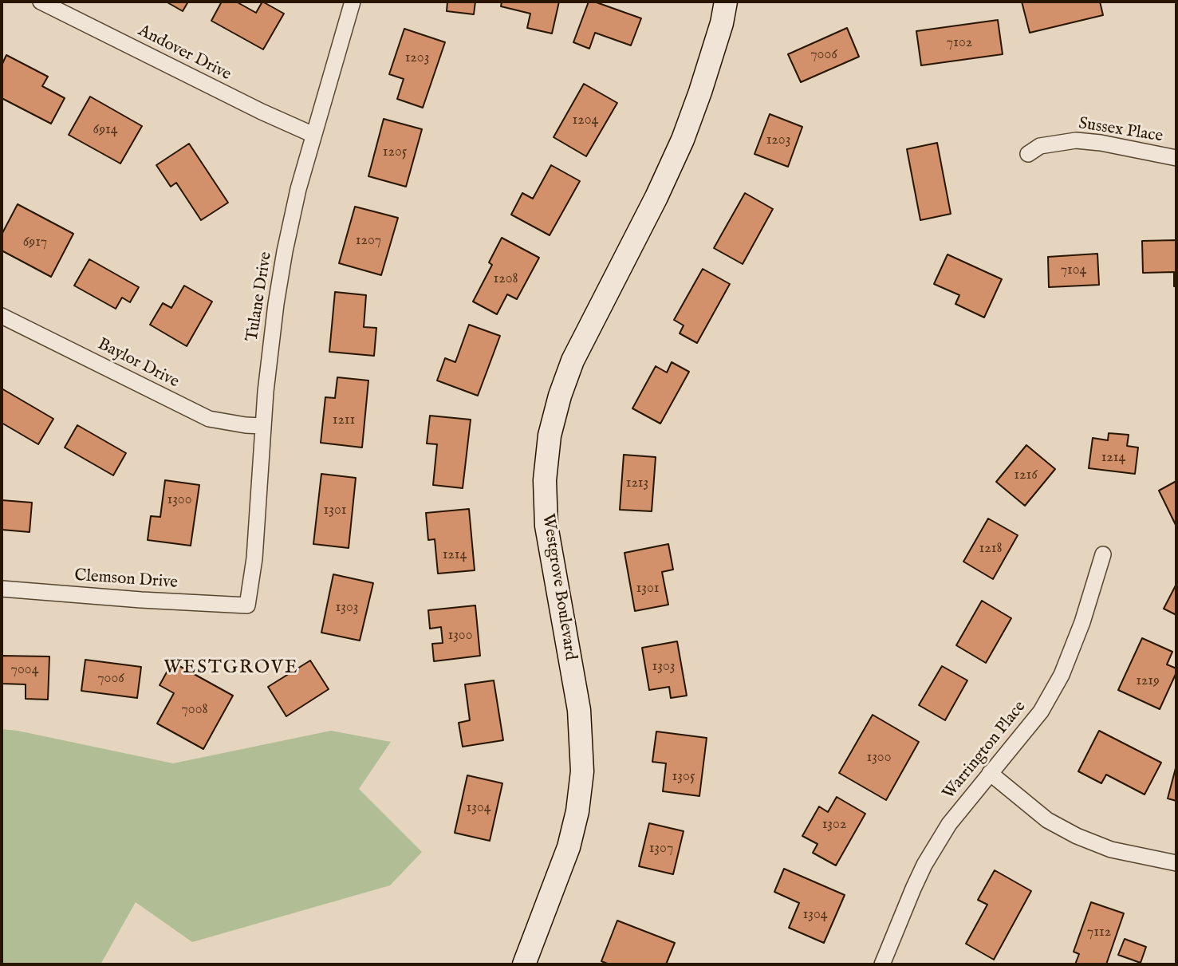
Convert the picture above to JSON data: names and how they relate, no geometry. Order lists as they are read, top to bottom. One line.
{"streets":{"street":["Andover Drive","Sussex Place","Tulane Drive","Baylor Drive","Clemson Drive","Westgrove Boulevard","Warrington Place"]},"crossings":[["Andover Drive","Tulane Drive"],["Tulane Drive","Baylor Drive"],["Tulane Drive","Clemson Drive"]],"districts":["WESTGROVE"],"house_numbers":["7102","7006","1203","1204","6914","1203","1205","1207","6917","7104","1208","1211","1214","1216","1213","1300","1301","1218","1214","1301","1303","1300","1303","7004","7006","1219","7008","1300","1305","1304","1302","1307","1304","7112"]}
